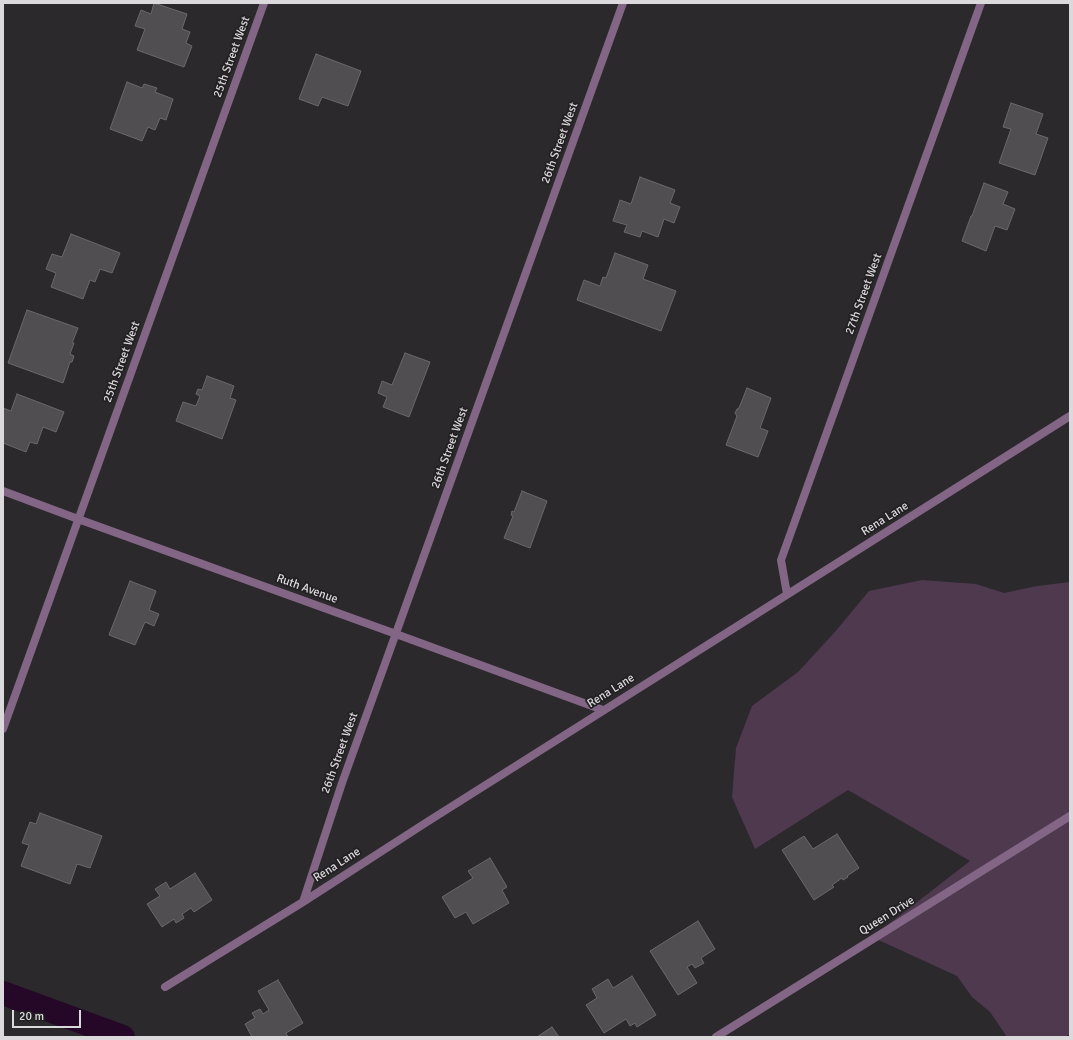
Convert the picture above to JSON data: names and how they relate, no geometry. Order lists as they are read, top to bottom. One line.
{"streets":{"street":["25th Street West","26th Street West","27th Street West","Rena Lane","Ruth Avenue","Queen Drive"]},"crossings":[["25th Street West","Ruth Avenue"],["26th Street West","Rena Lane"],["26th Street West","Ruth Avenue"],["27th Street West","Rena Lane"],["Rena Lane","Ruth Avenue"]],"scale_bar":"20 m"}
